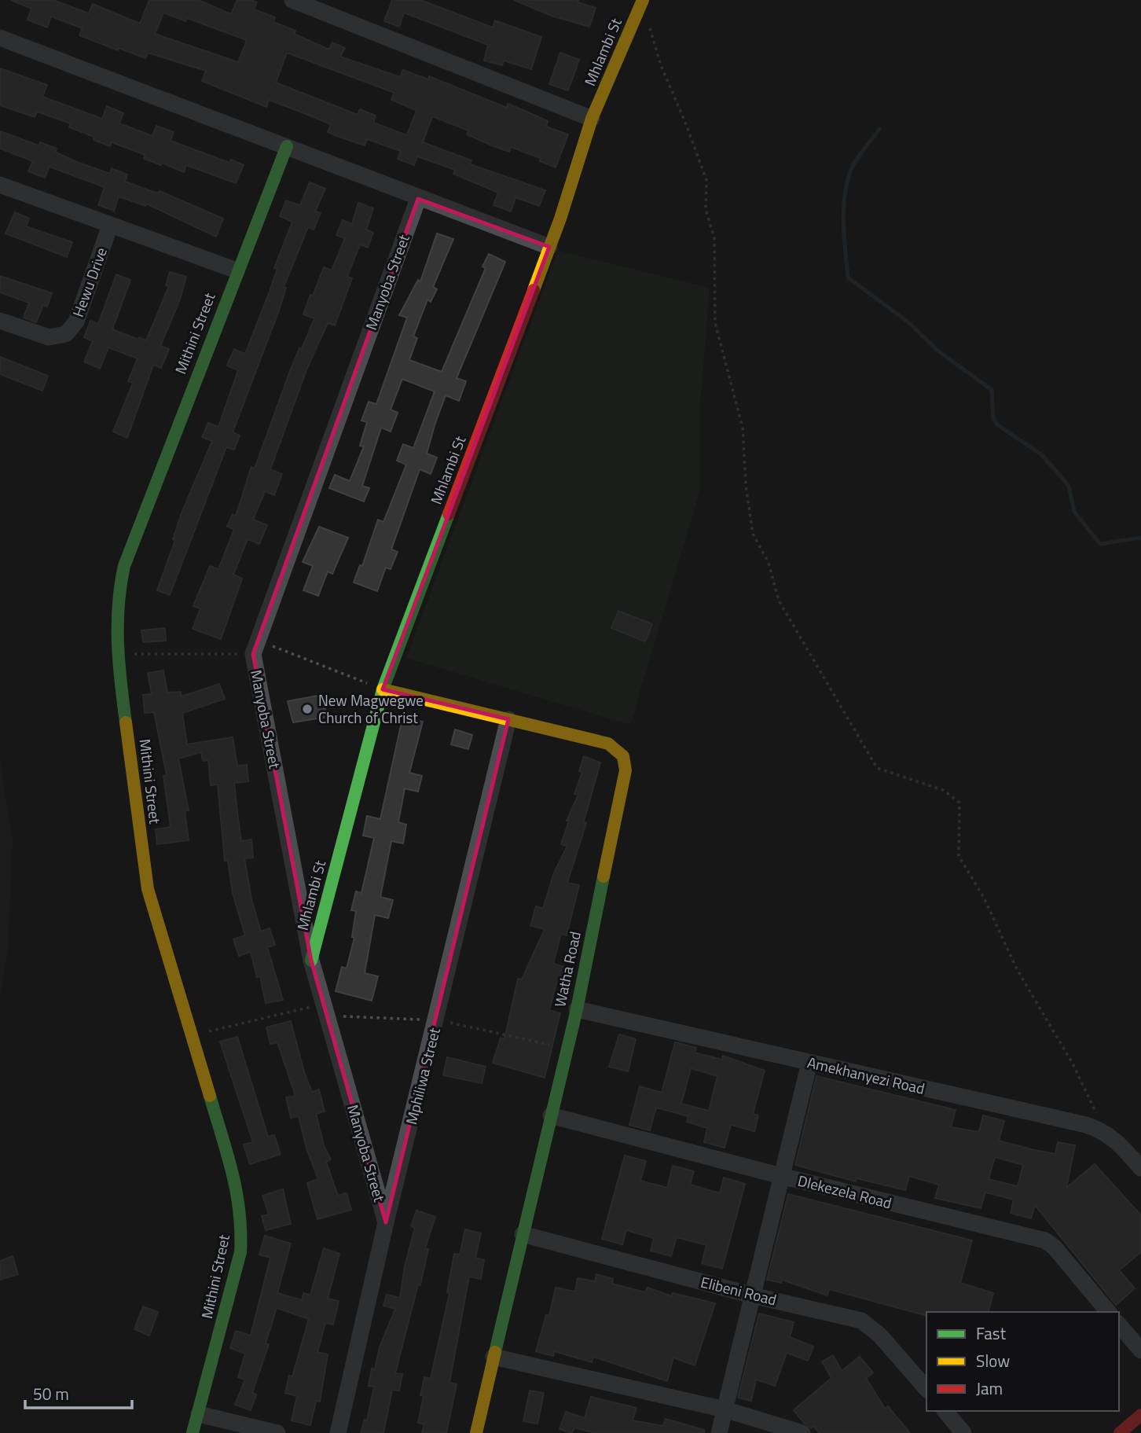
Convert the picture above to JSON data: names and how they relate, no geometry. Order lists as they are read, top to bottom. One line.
{"streets":{"street":["Mhlambi St","Hewu Drive","Manyoba Street","Mithini Street","Watha Road","Amekhanyezi Road","Mphiliwa Street","Dlekezela Road","Elibeni Road"]},"crossings":[["Mhlambi St","Manyoba Street"],["Mhlambi St","Watha Road"],["Manyoba Street","Mphiliwa Street"],["Watha Road","Amekhanyezi Road"],["Watha Road","Mphiliwa Street"],["Watha Road","Dlekezela Road"],["Watha Road","Elibeni Road"]],"places":["New Magwegwe Church of Christ"],"legend":["Fast","Slow","Jam"],"scale_bar":"50 m"}
